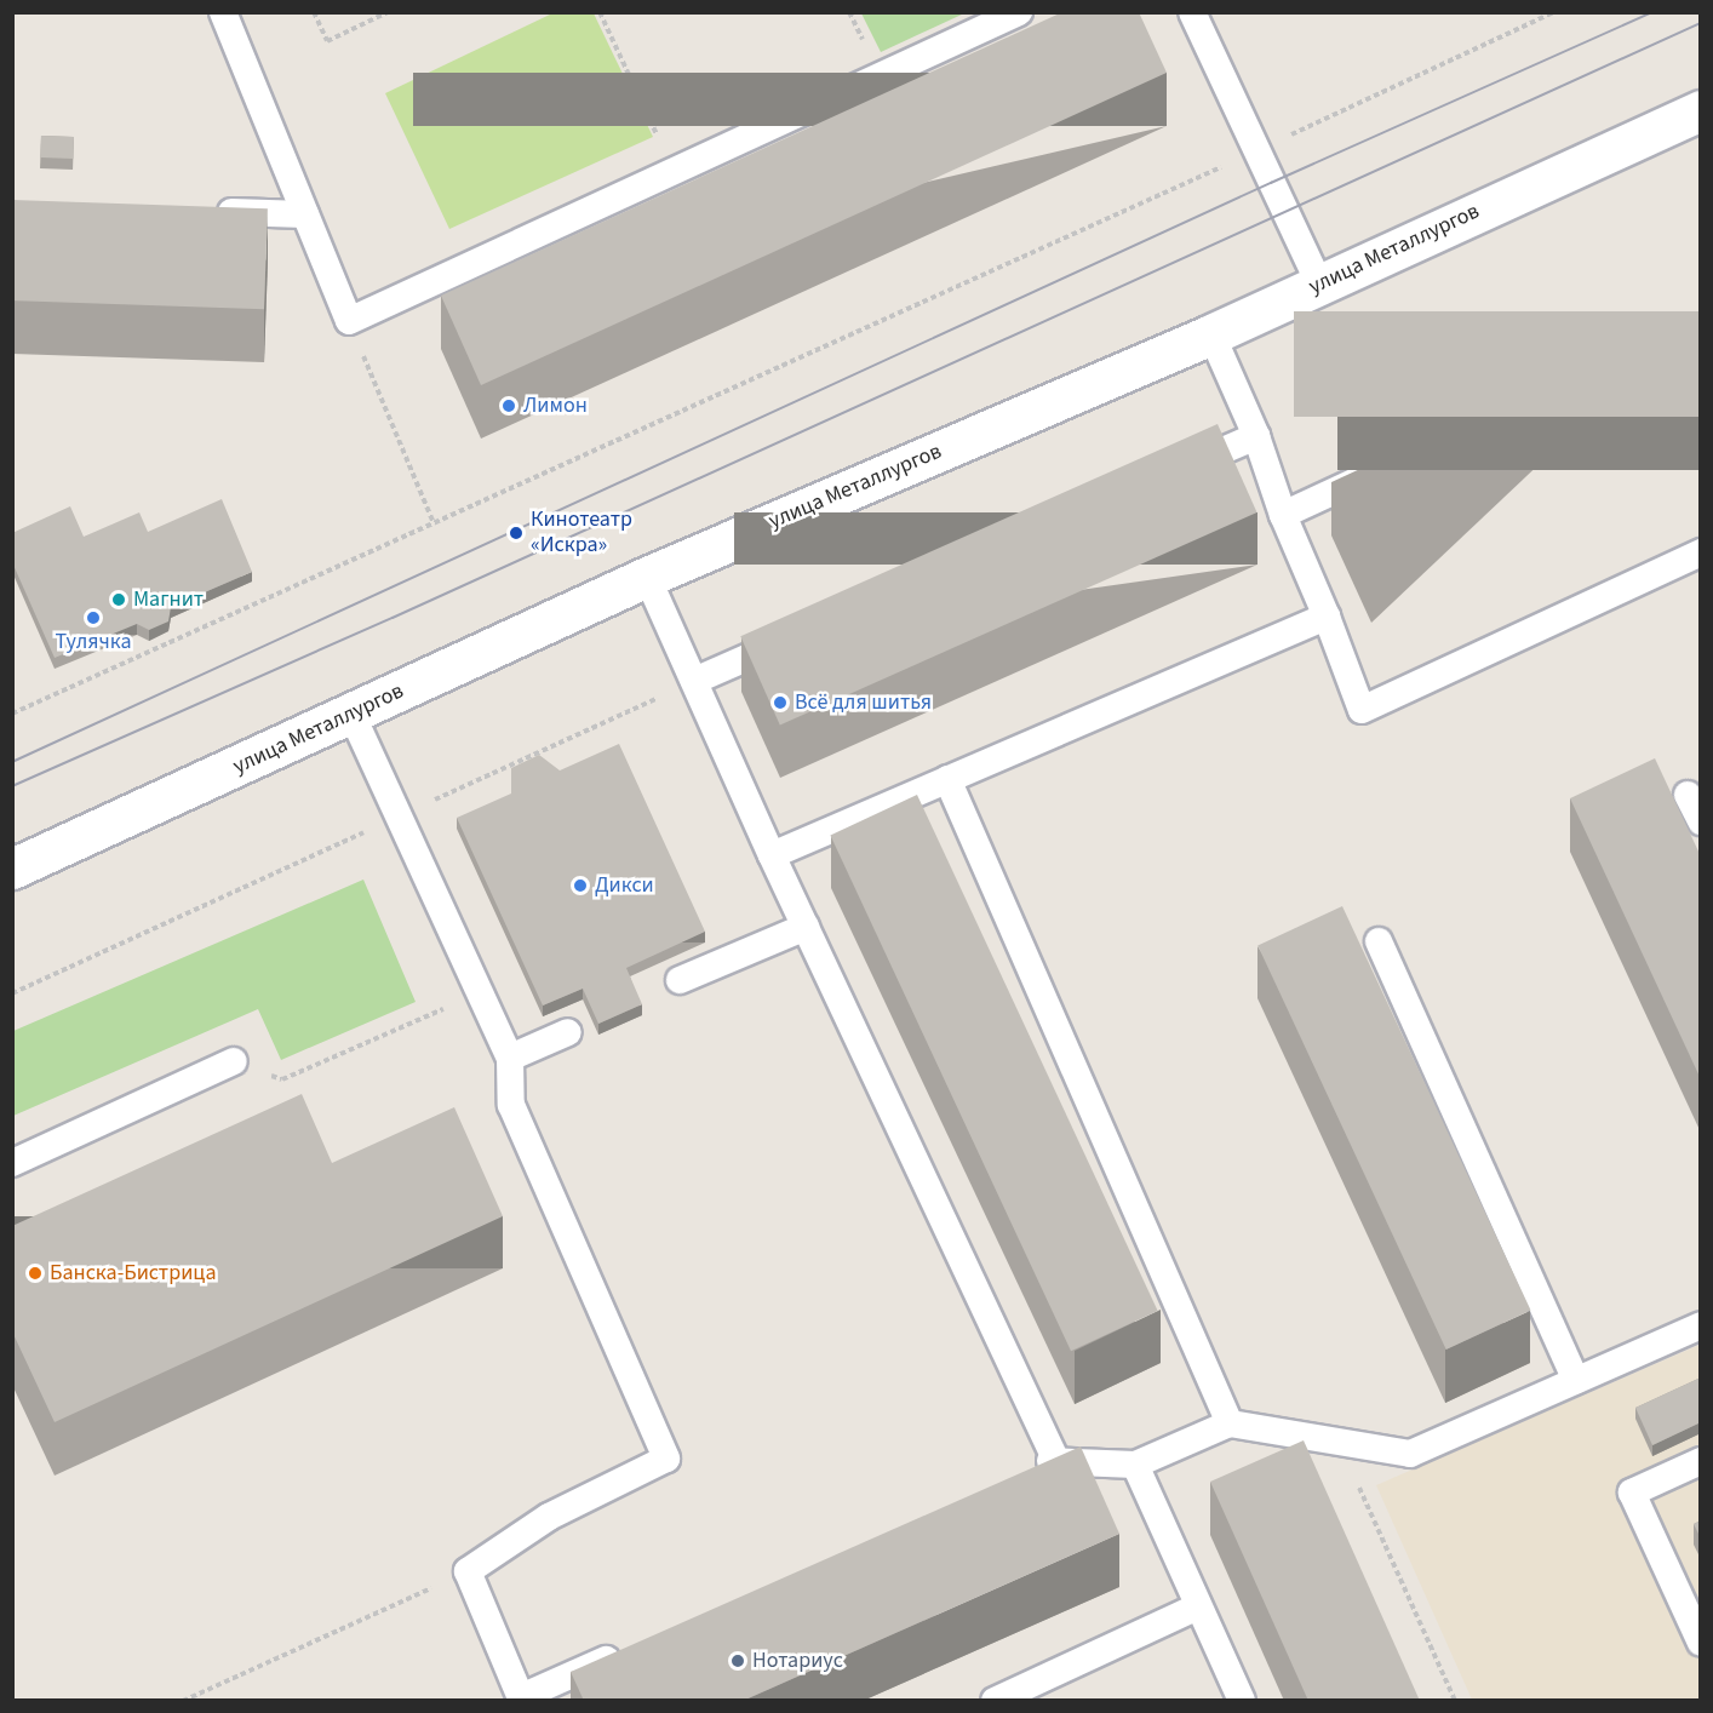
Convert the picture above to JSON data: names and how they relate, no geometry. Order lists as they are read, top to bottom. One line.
{"streets":{"main road":["улица Металлургов"]},"places":["Лимон","Кинотеатр «Искра»","Магнит","Тулячка","Всё для шитья","Дикси","Банска-Бистрица","Нотариус"]}
